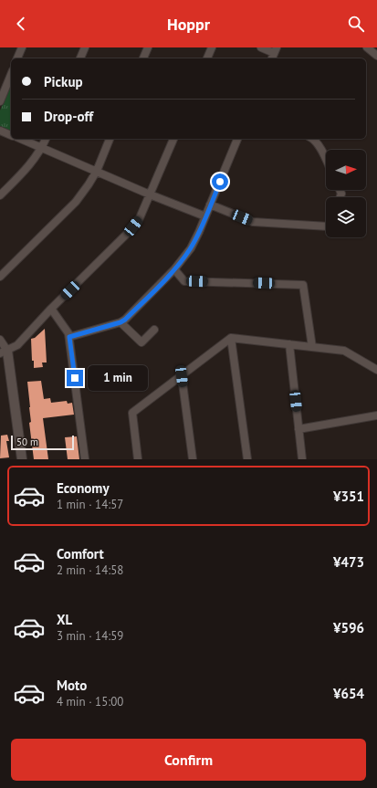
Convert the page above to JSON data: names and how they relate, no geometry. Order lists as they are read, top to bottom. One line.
{"scale_bar":"50 m","north":"right","page":{"header":"Hoppr","banner":["Pickup","Drop-off"],"bubble":"1 min","scale":"50 m","list":[{"name":"Economy","note":"1 min · 14:57","value":"¥351"},{"name":"Comfort","note":"2 min · 14:58","value":"¥473"},{"name":"XL","note":"3 min · 14:59","value":"¥596"},{"name":"Moto","note":"4 min · 15:00","value":"¥654"}],"buttons":"Confirm"}}
